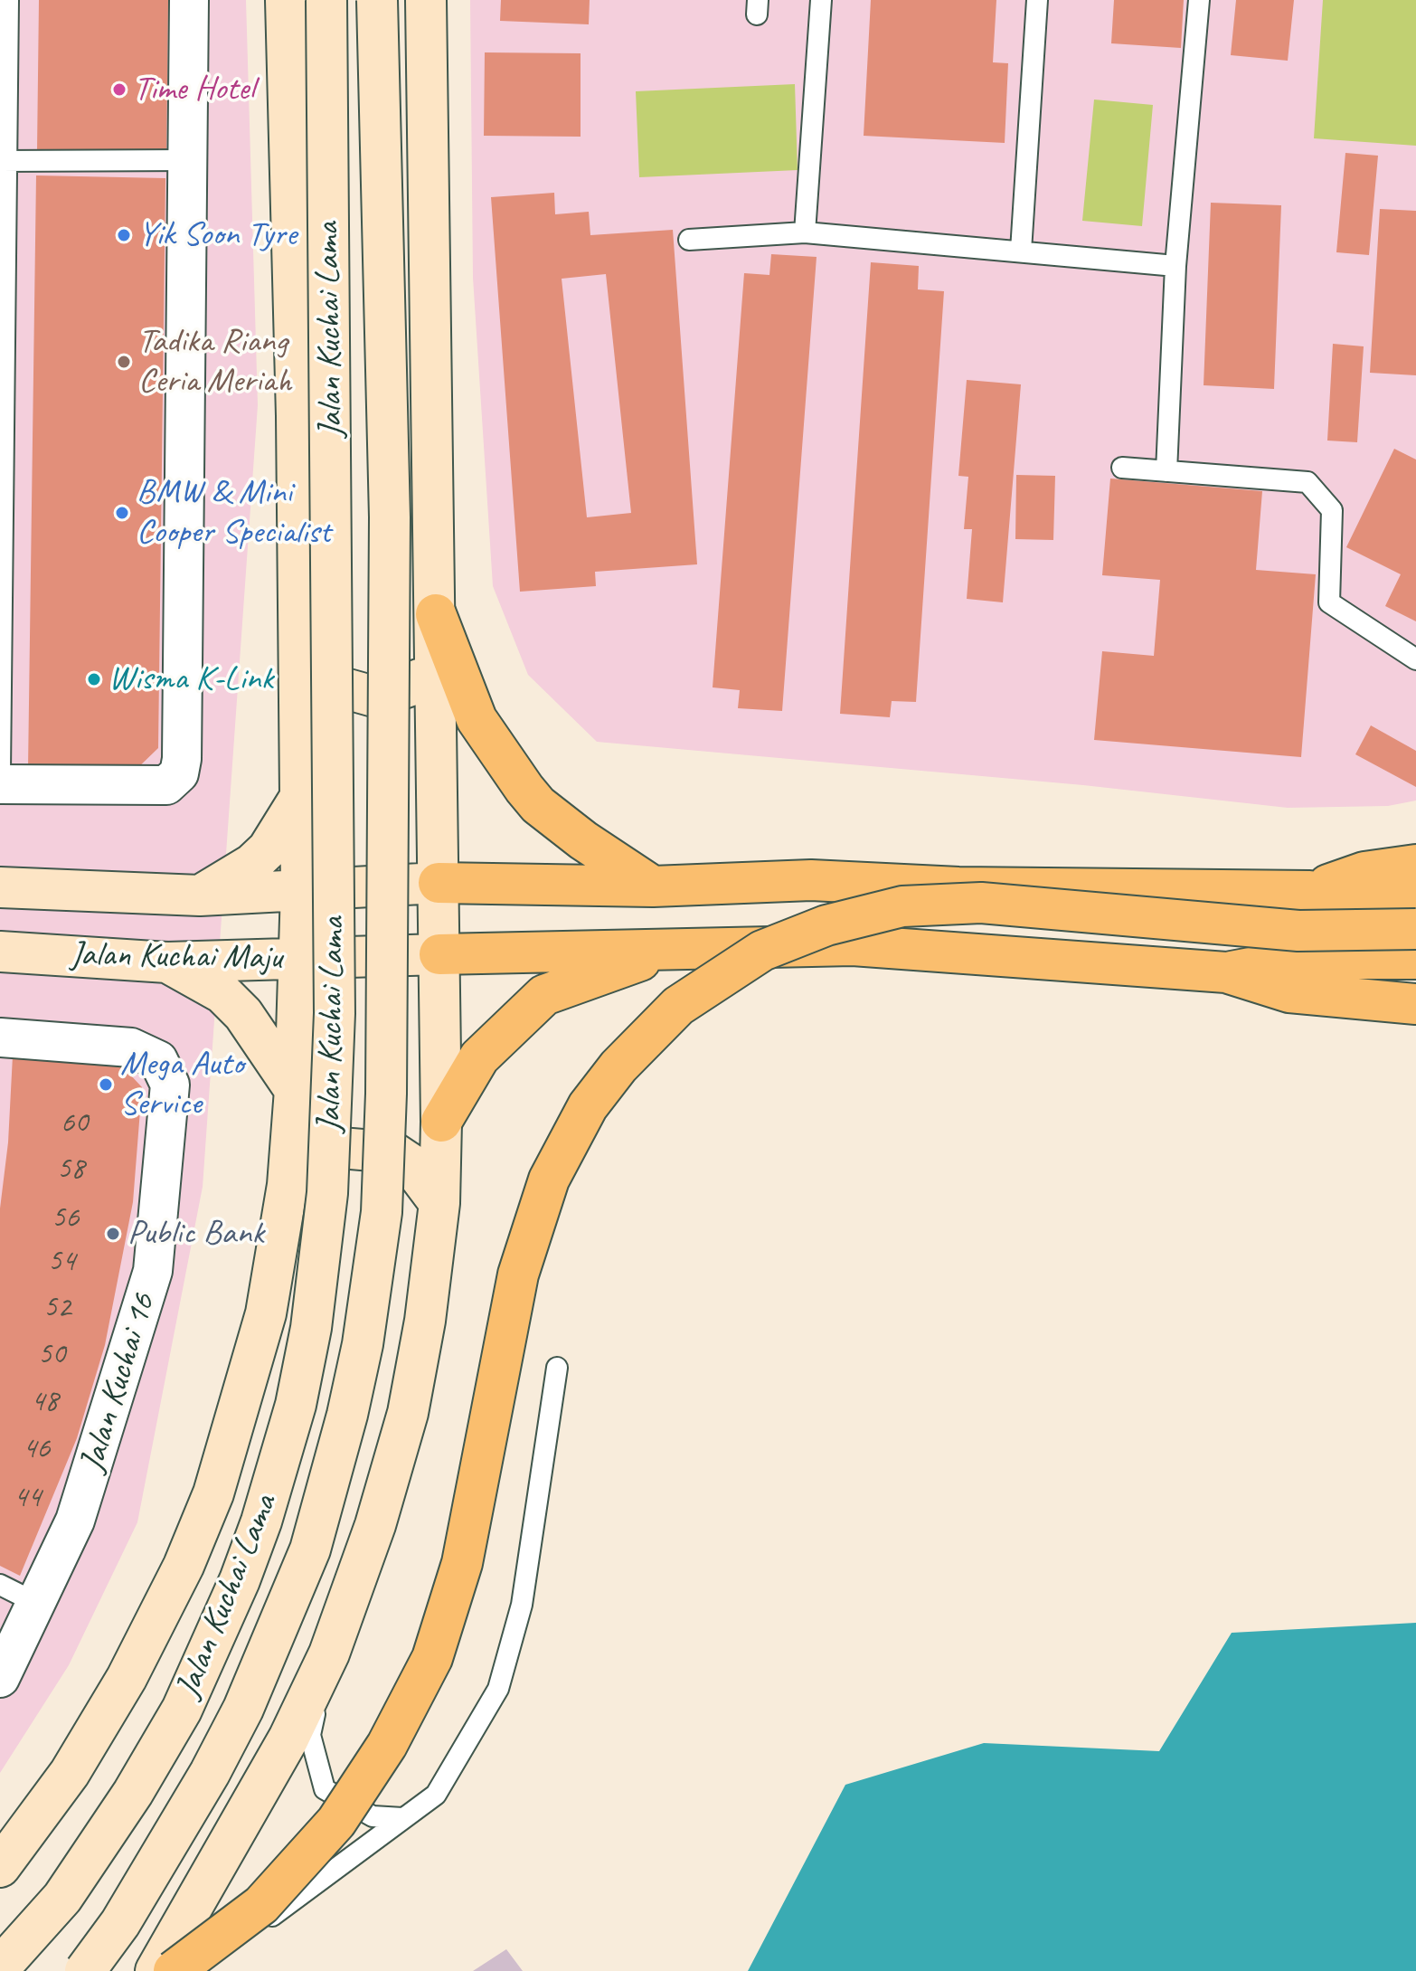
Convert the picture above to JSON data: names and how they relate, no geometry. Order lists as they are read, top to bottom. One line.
{"streets":{"main road":["Jalan Kuchai Lama","Jalan Kuchai Maju"],"street":["Jalan Kuchai 16"]},"places":["Time Hotel","Yik Soon Tyre","Tadika Riang Ceria Meriah","BMW & Mini Cooper Specialist","Wisma K-Link","Mega Auto Service","Public Bank"],"house_numbers":["60","58","56","54","52","50","48","46","44"]}
